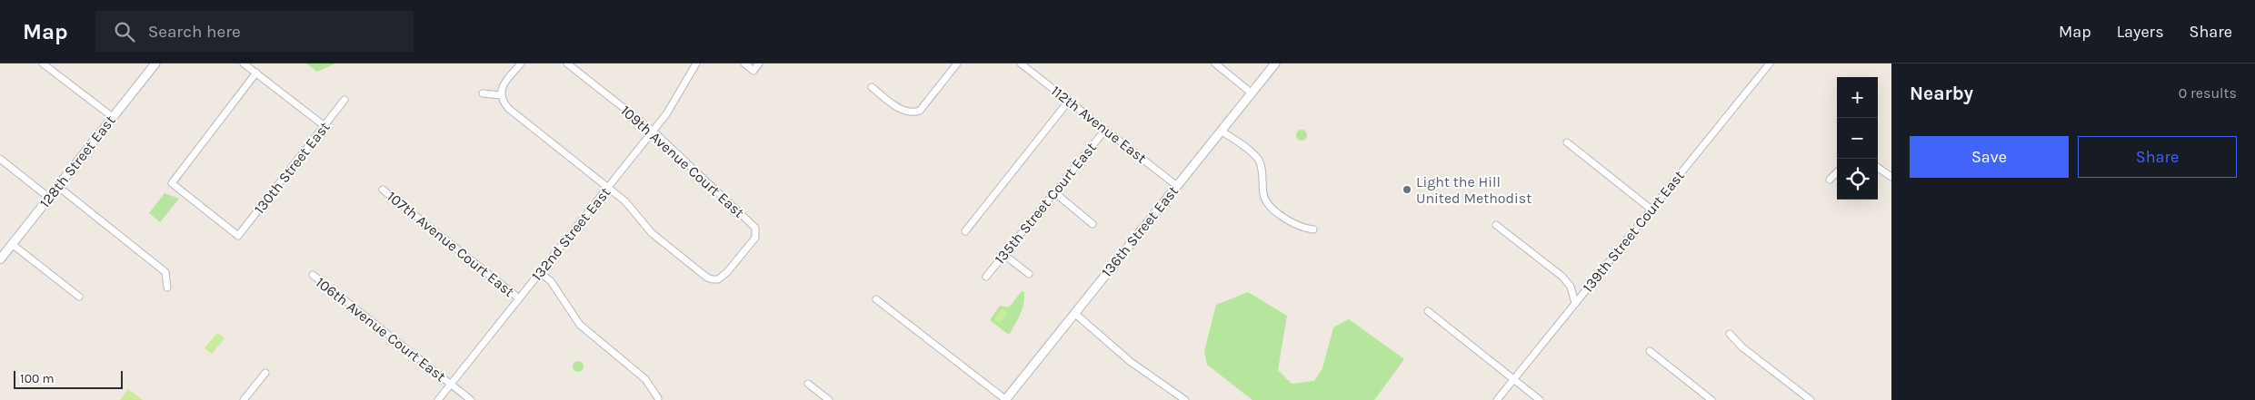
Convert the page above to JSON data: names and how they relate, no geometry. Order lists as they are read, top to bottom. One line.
{"streets":{"street":["112th Avenue East","128th Street East","109th Avenue Court East","130th Street East","135th Street Court East","136th Street East","139th Street Court East","132nd Street East","107th Avenue Court East","106th Avenue Court East"]},"crossings":[["112th Avenue East","135th Street Court East"],["112th Avenue East","136th Street East"],["109th Avenue Court East","132nd Street East"],["132nd Street East","107th Avenue Court East"],["132nd Street East","106th Avenue Court East"]],"places":["Light the Hill United Methodist"],"scale_bar":"100 m","page":{"header":"Map","search":"Search here","nav":["Map","Layers","Share"],"heading":["Nearby","0 results"],"map_buttons":["+","−"],"buttons":["Save","Share"],"scale":"100 m"}}
